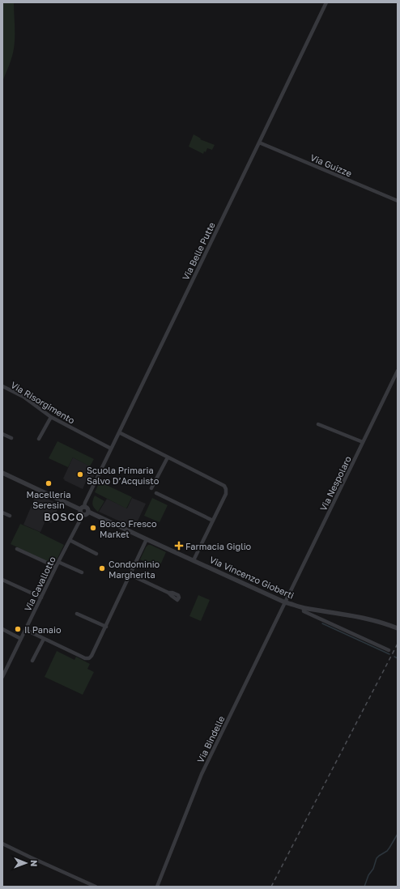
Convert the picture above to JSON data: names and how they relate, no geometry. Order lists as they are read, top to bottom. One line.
{"streets":{"street":["Via Guizze","Via Belle Putte","Via Risorgimento","Via Nespolaro","Via Vincenzo Gioberti","Via Cavallotto","Via Bindelle"]},"crossings":[["Via Guizze","Via Belle Putte"],["Via Belle Putte","Via Risorgimento"],["Via Belle Putte","Via Vincenzo Gioberti"],["Via Belle Putte","Via Cavallotto"],["Via Nespolaro","Via Vincenzo Gioberti"],["Via Nespolaro","Via Bindelle"],["Via Vincenzo Gioberti","Via Cavallotto"],["Via Vincenzo Gioberti","Via Bindelle"]],"districts":["BOSCO"],"places":{"other":["Scuola Primaria Salvo D’Acquisto","Macelleria Seresin","Bosco Fresco Market","Condominio Margherita","Il Panaio"],"health":["Farmacia Giglio"]},"north":"right"}
